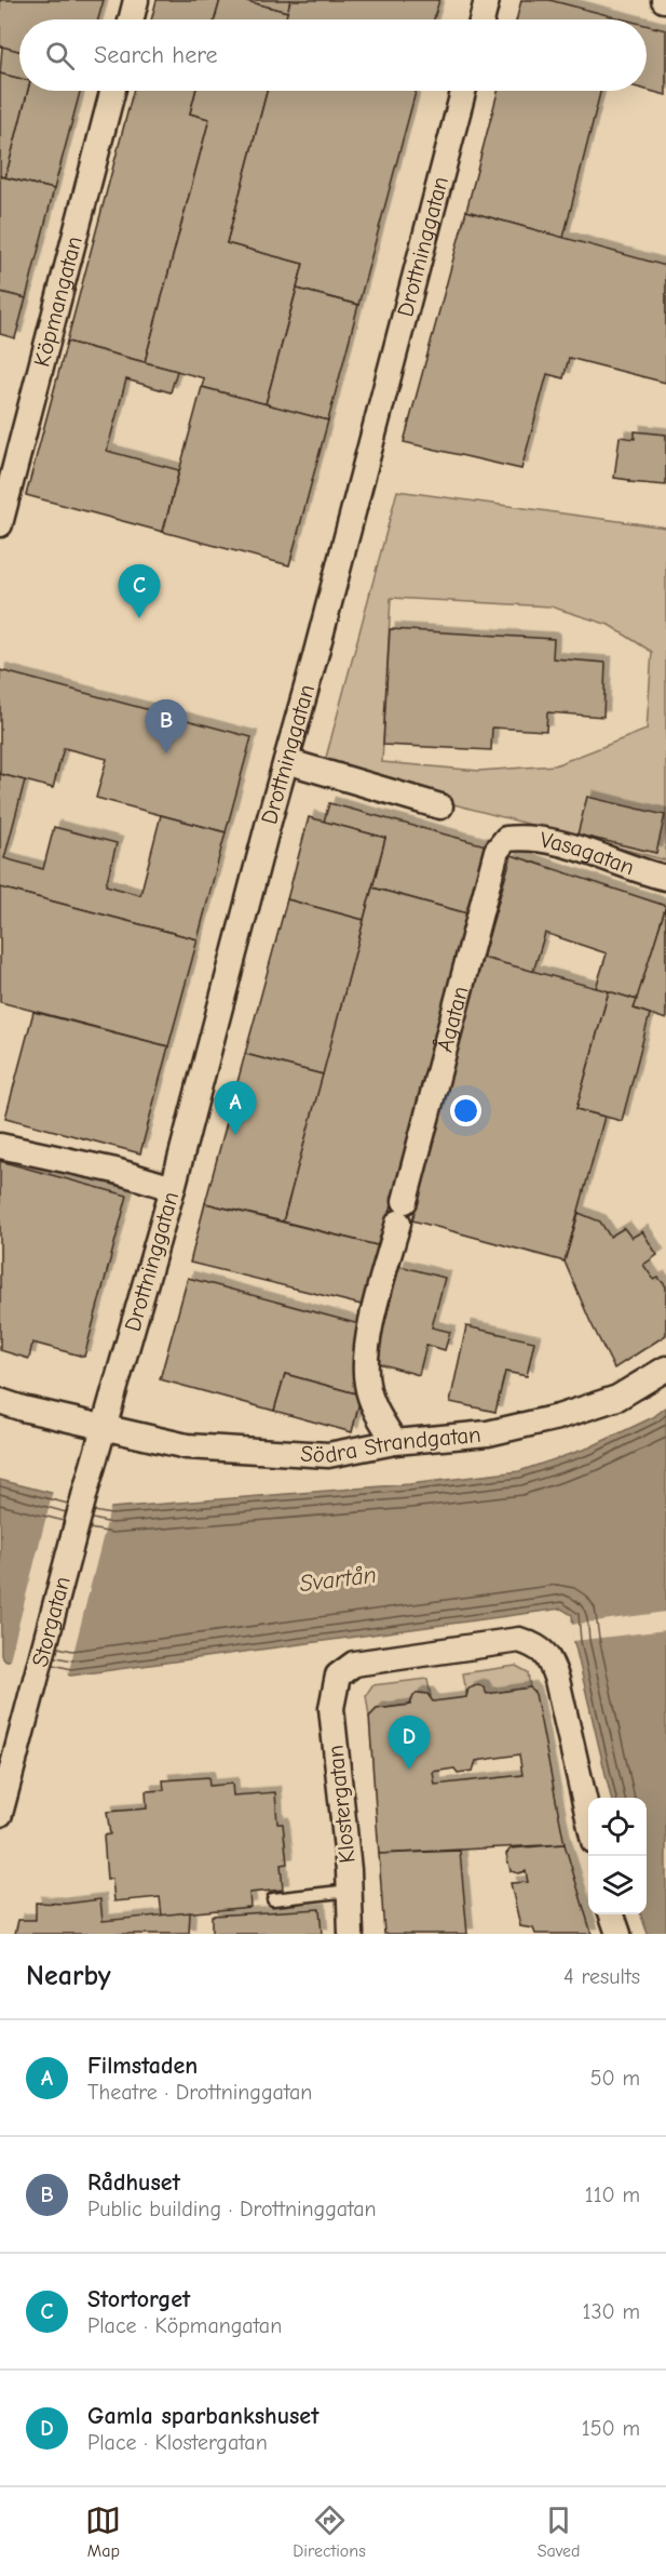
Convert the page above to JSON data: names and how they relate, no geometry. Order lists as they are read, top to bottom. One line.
{"streets":{"street":["Drottninggatan","Köpmangatan","Vasagatan","Ågatan","Södra Strandgatan","Storgatan","Klostergatan"]},"crossings":[["Drottninggatan","Södra Strandgatan"],["Drottninggatan","Storgatan"],["Vasagatan","Ågatan"],["Ågatan","Södra Strandgatan"],["Södra Strandgatan","Storgatan"]],"water":["Svartån"],"page":{"search":"Search here","pins":["C","B","A","D"],"heading":["Nearby","4 results"],"list":[{"mark":"A","name":"Filmstaden","note":"Theatre · Drottninggatan","value":"50 m"},{"mark":"B","name":"Rådhuset","note":"Public building · Drottninggatan","value":"110 m"},{"mark":"C","name":"Stortorget","note":"Place · Köpmangatan","value":"130 m"},{"mark":"D","name":"Gamla sparbankshuset","note":"Place · Klostergatan","value":"150 m"}],"nav":["Map","Directions","Saved"]}}
